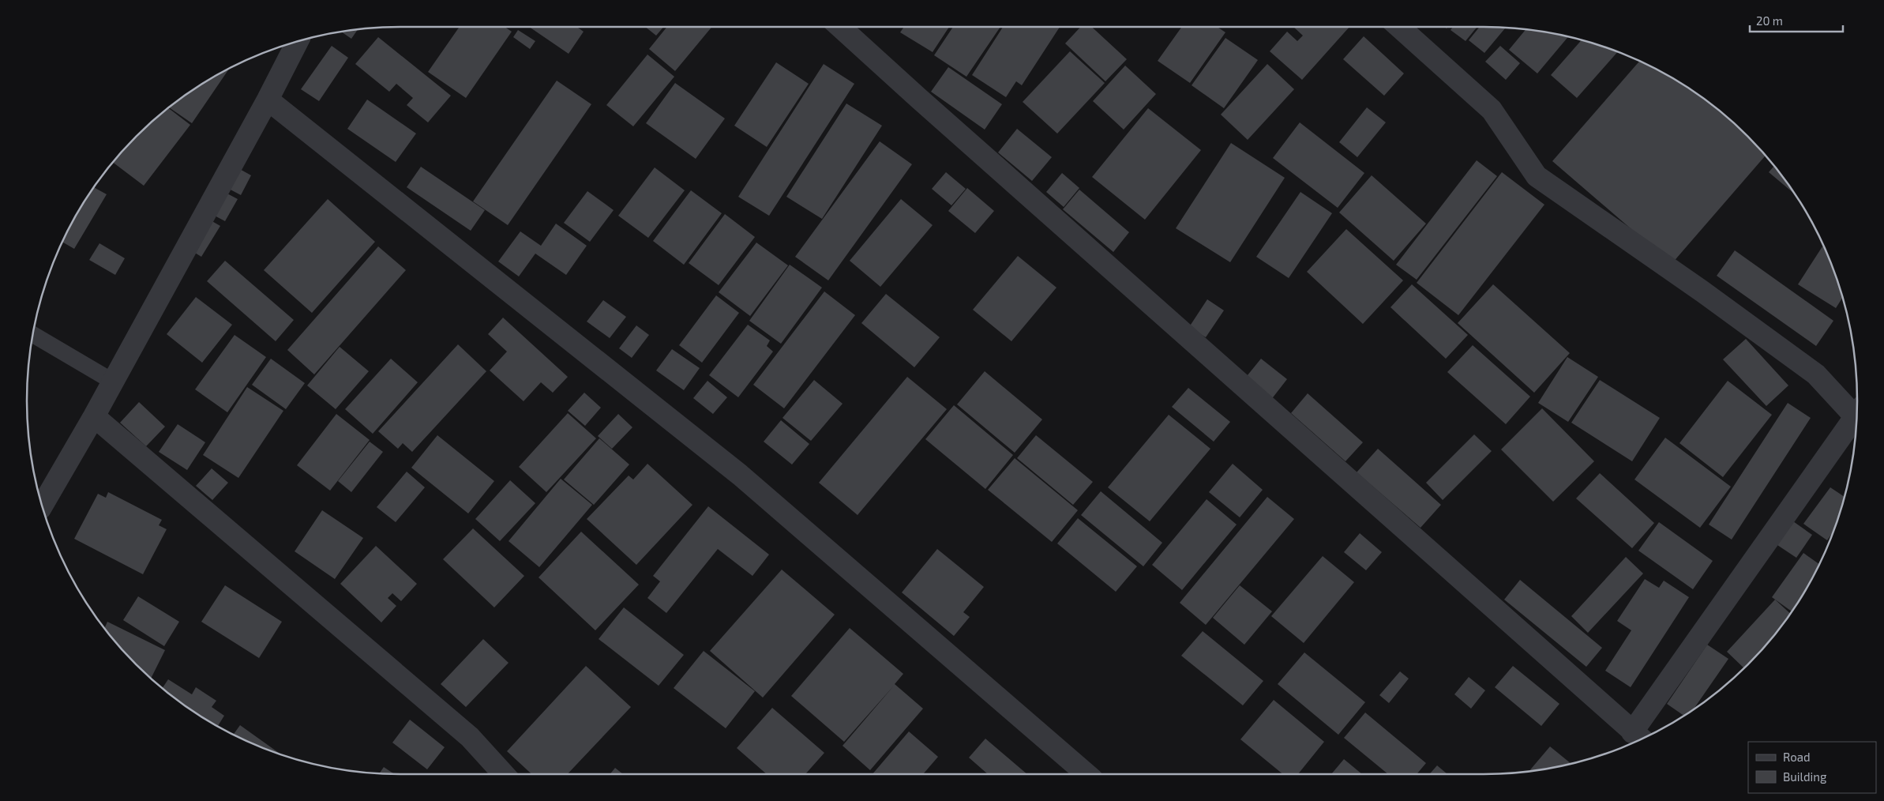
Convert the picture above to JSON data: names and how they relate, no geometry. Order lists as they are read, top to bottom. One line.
{"legend":["Road","Building"],"scale_bar":"20 m"}
